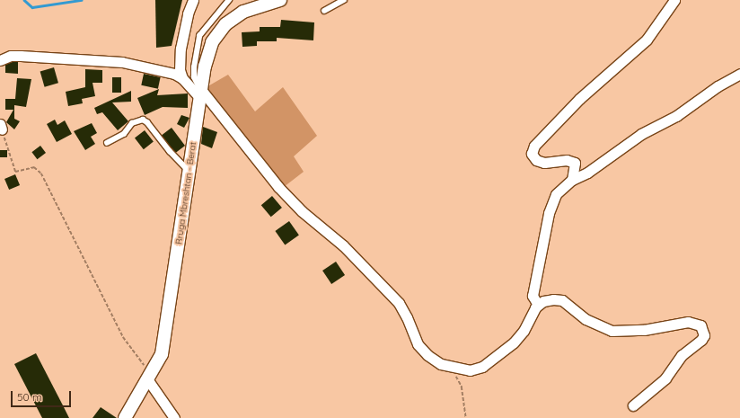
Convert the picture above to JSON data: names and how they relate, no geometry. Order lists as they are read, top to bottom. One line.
{"streets":{"street":["Rruga Mbreshtan - Berat"]},"scale_bar":"50 m"}
